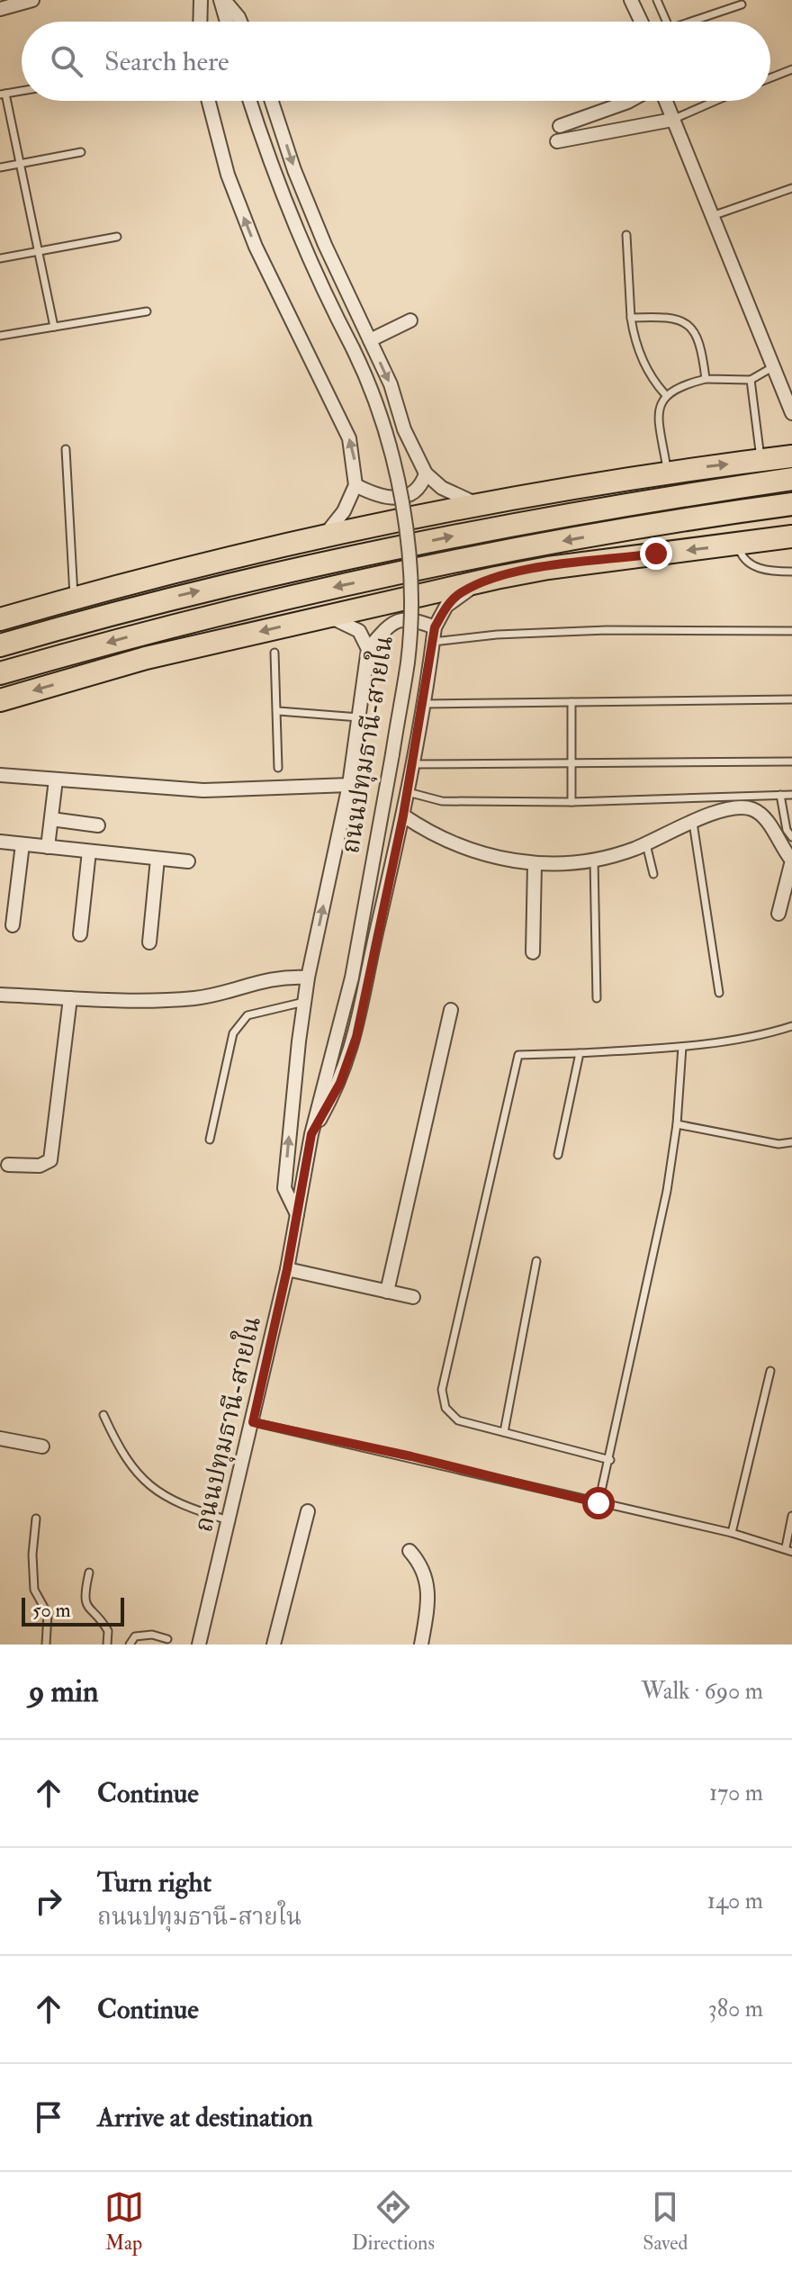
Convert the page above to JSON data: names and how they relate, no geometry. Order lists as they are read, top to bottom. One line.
{"streets":{"street":["ถนนปทุมธานี-สายใน"]},"scale_bar":"50 m","page":{"search":"Search here","scale":"50 m","heading":["9 min","Walk · 690 m"],"list":[["Continue","170 m"],["Turn right","ถนนปทุมธานี-สายใน","140 m"],["Continue","380 m"],"Arrive at destination"],"nav":["Map","Directions","Saved"]}}
